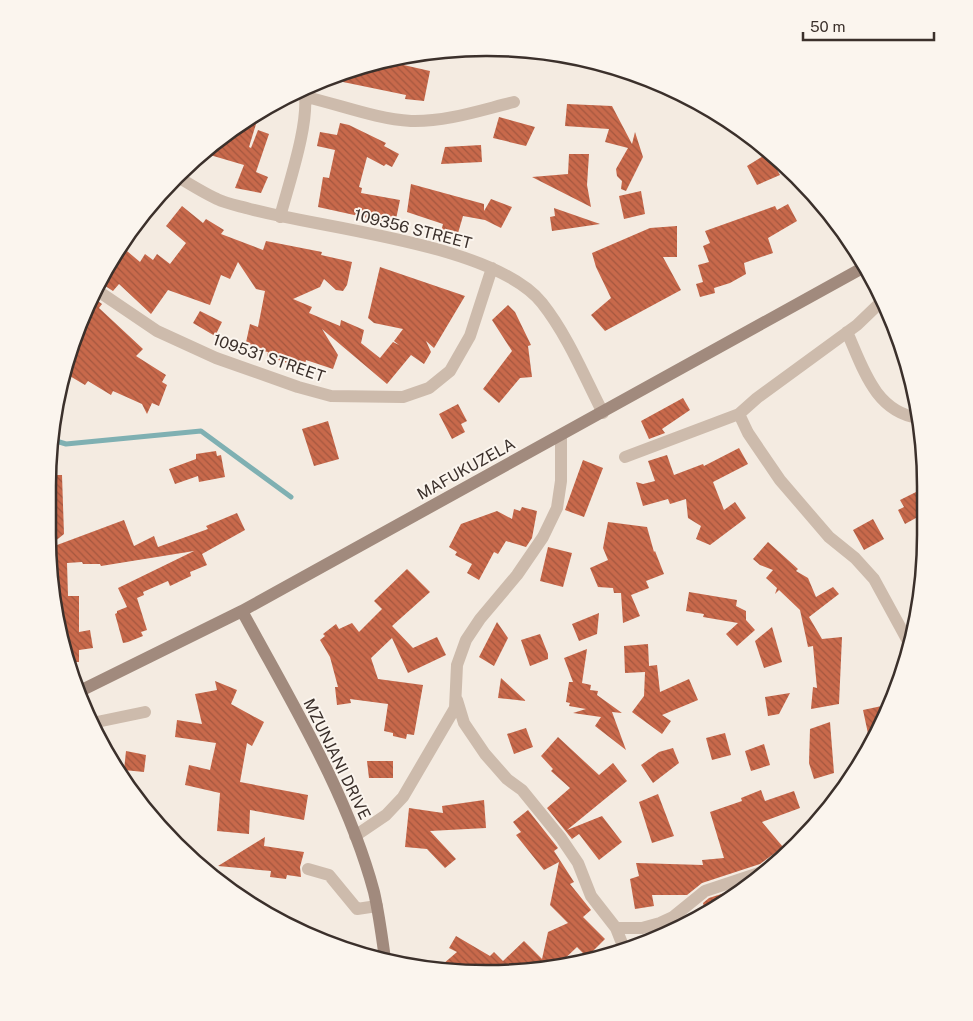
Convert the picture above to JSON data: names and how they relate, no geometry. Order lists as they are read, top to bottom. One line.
{"streets":{"main road":["MAFUKUZELA","MZUNJANI DRIVE"],"street":["109356 STREET","109531 STREET"]},"crossings":[["109356 STREET","109531 STREET"],["109356 STREET","MAFUKUZELA"],["MAFUKUZELA","MZUNJANI DRIVE"]],"scale_bar":"50 m"}
